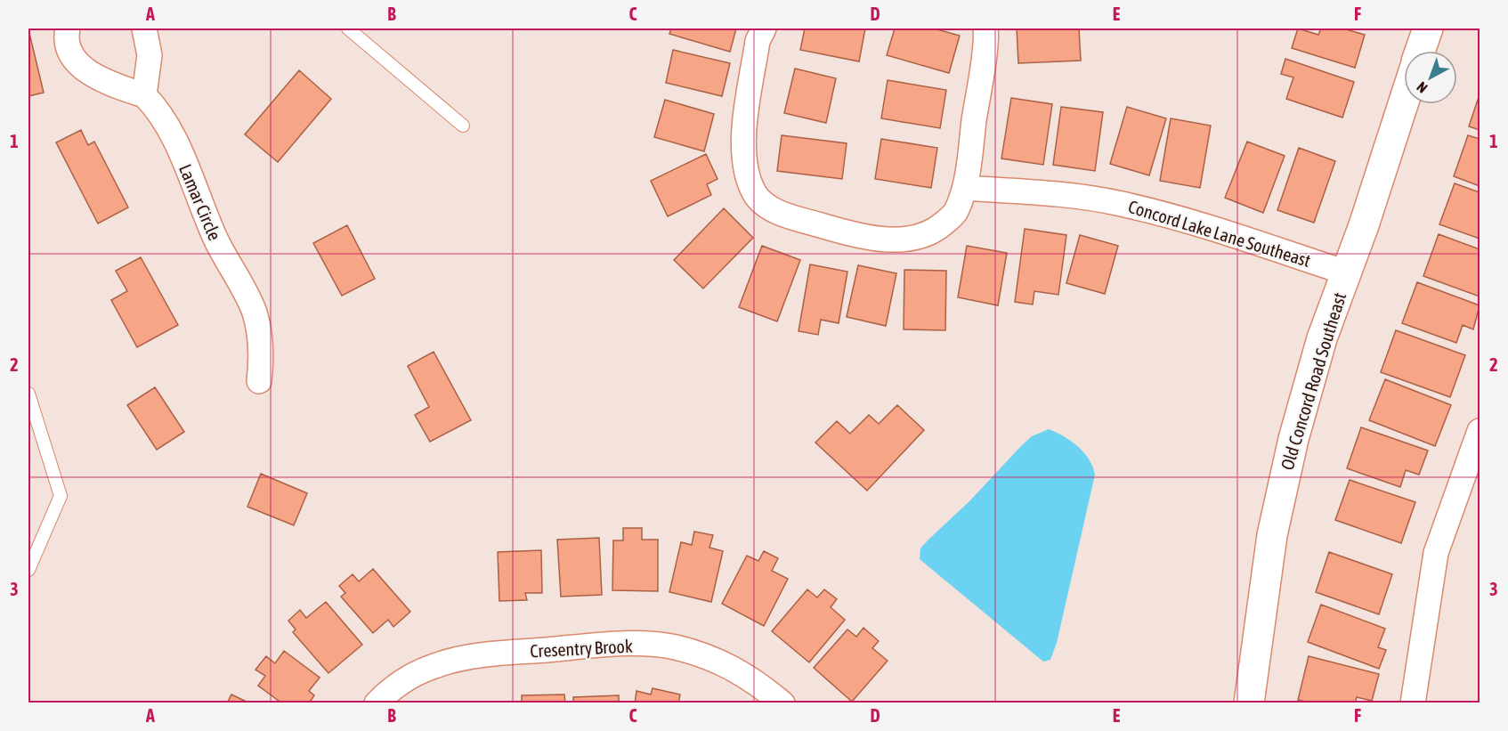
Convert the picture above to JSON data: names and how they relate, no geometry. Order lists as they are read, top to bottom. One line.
{"streets":{"street":["Lamar Circle","Concord Lake Lane Southeast","Old Concord Road Southeast","Cresentry Brook"]},"crossings":[["Concord Lake Lane Southeast","Old Concord Road Southeast"]],"north":"bottom left","grid":{"columns":["A","B","C","D","E","F"],"rows":["1","2","3"]}}
